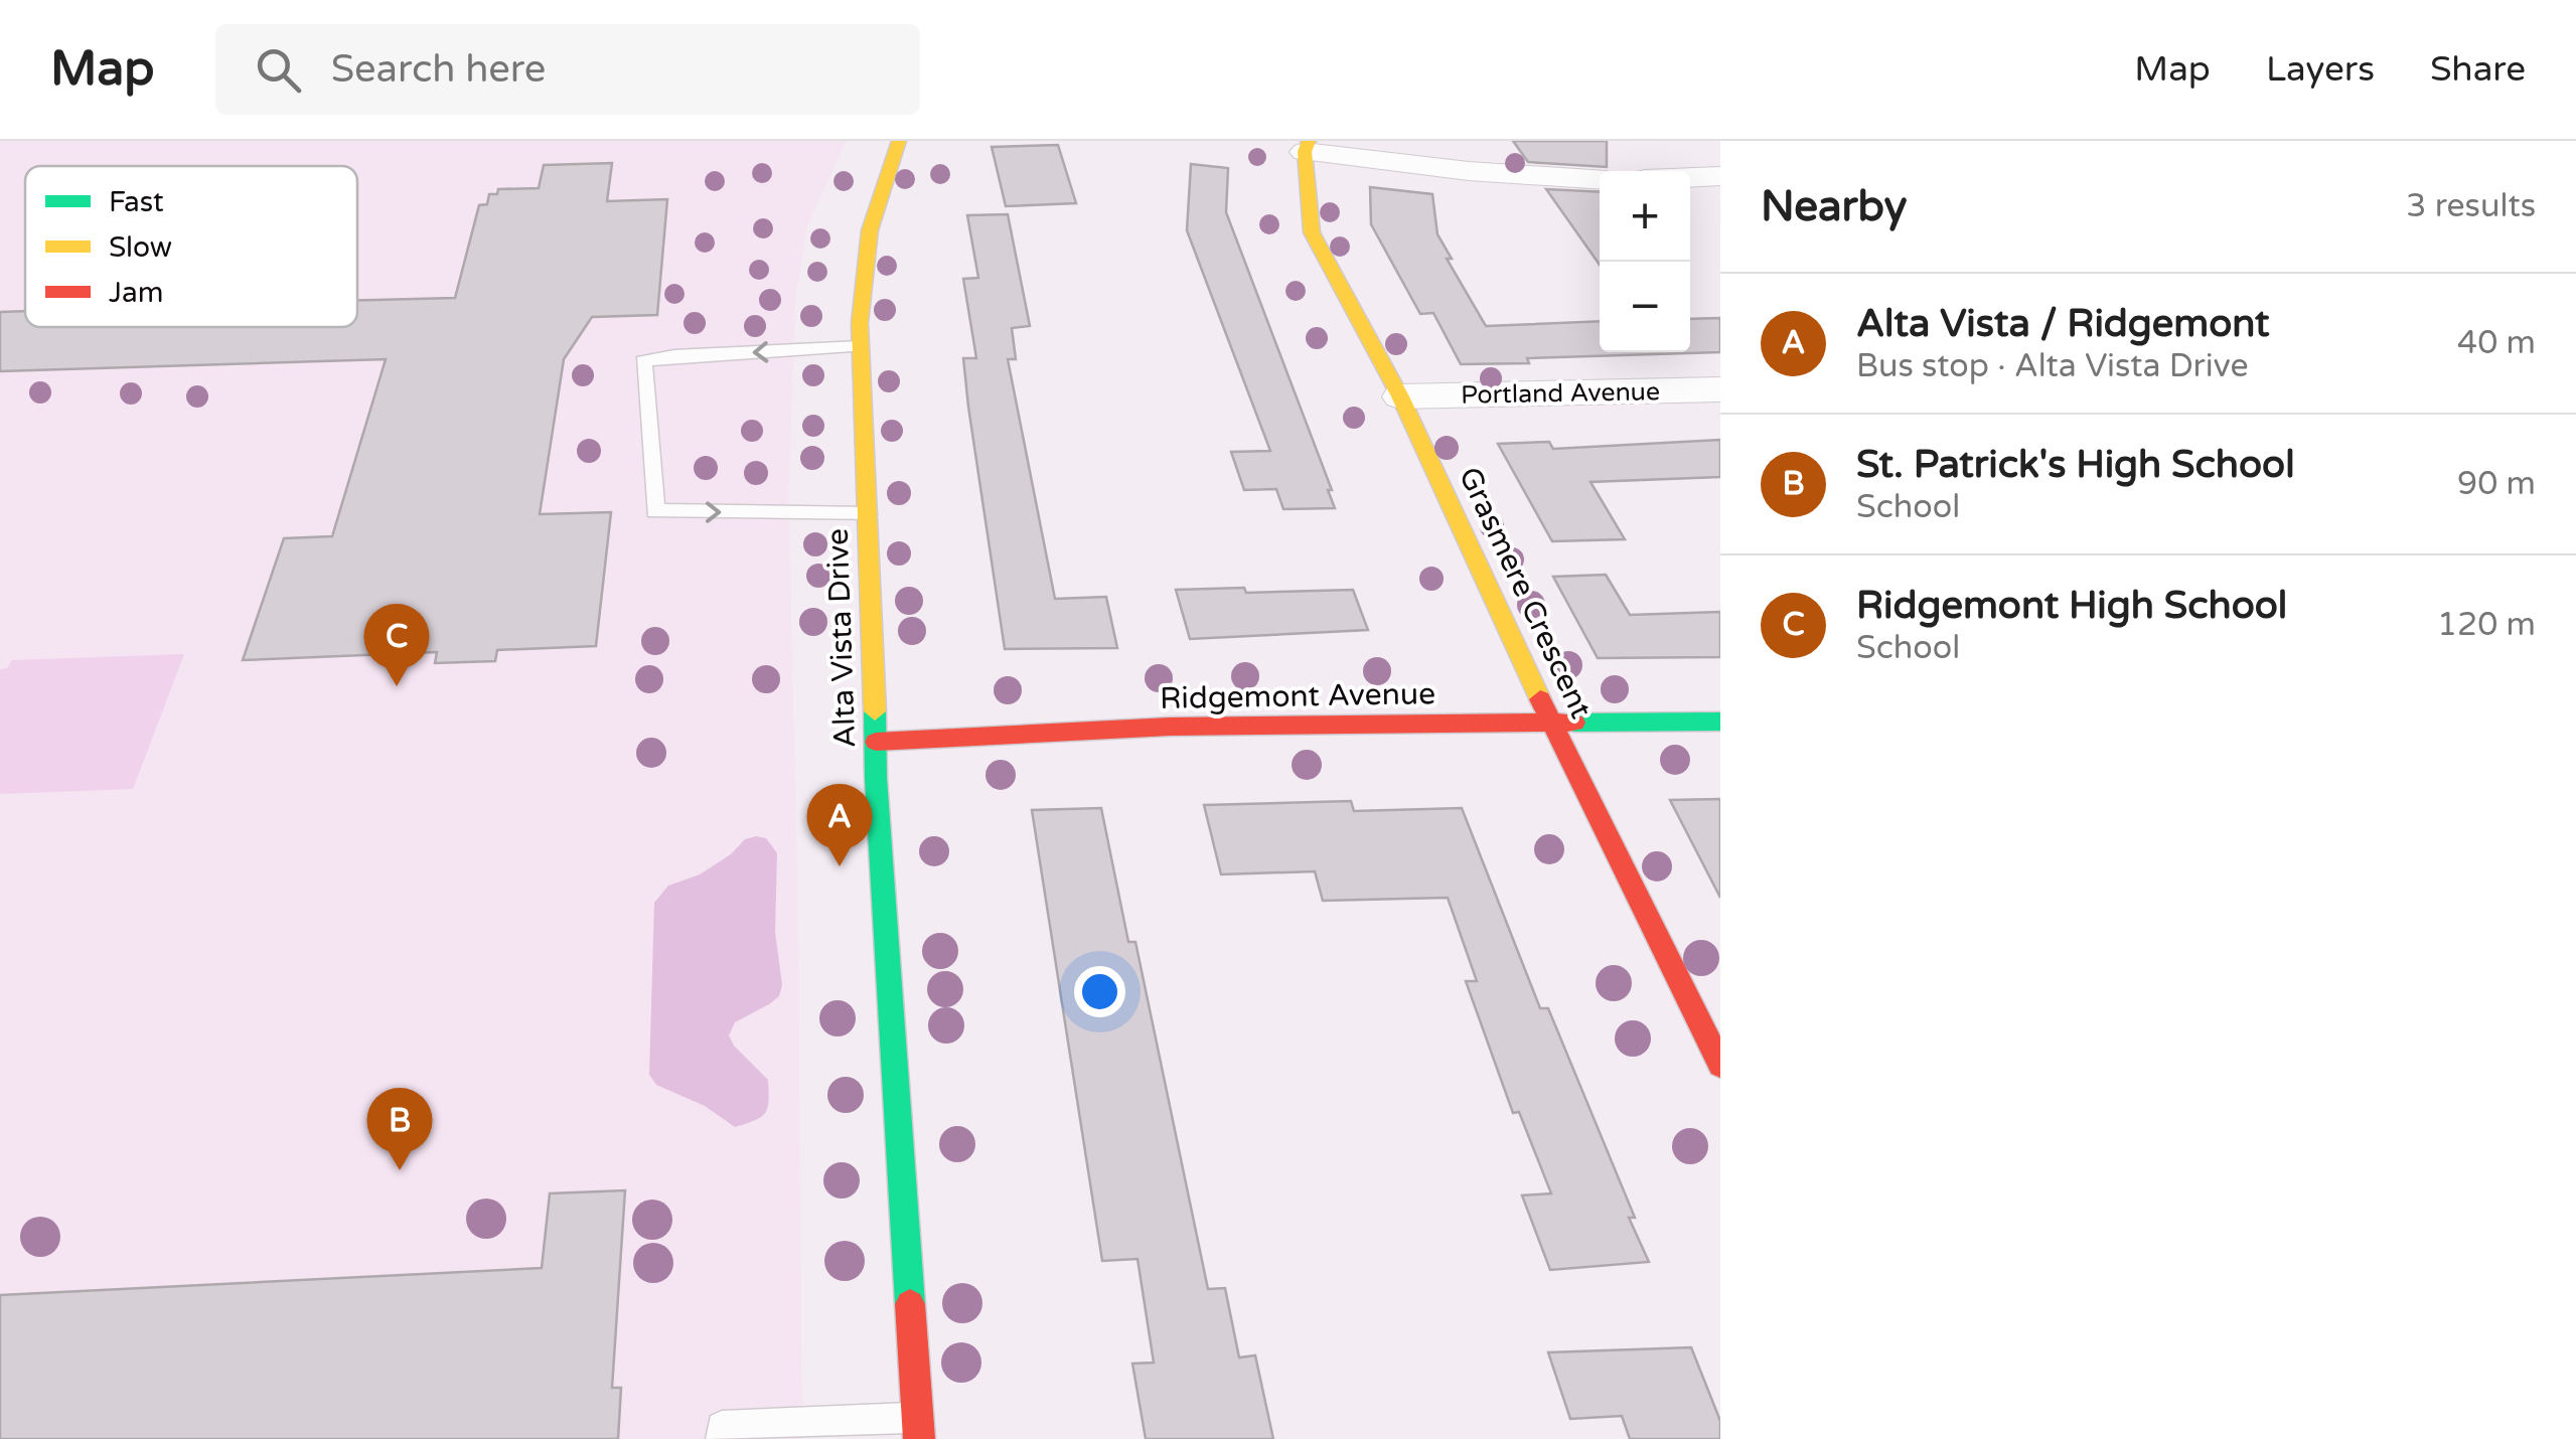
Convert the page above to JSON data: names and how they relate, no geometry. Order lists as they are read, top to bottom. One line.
{"streets":{"street":["Portland Avenue","Grasmere Crescent","Alta Vista Drive","Ridgemont Avenue"]},"crossings":[["Portland Avenue","Grasmere Crescent"],["Grasmere Crescent","Ridgemont Avenue"],["Alta Vista Drive","Ridgemont Avenue"]],"legend":["Fast","Slow","Jam"],"page":{"header":"Map","search":"Search here","nav":["Map","Layers","Share"],"heading":["Nearby","3 results"],"map_buttons":["+","−"],"list":[{"mark":"A","name":"Alta Vista / Ridgemont","note":"Bus stop · Alta Vista Drive","value":"40 m"},{"mark":"B","name":"St. Patrick's High School","note":"School","value":"90 m"},{"mark":"C","name":"Ridgemont High School","note":"School","value":"120 m"}],"pins":["C","A","B"]}}
